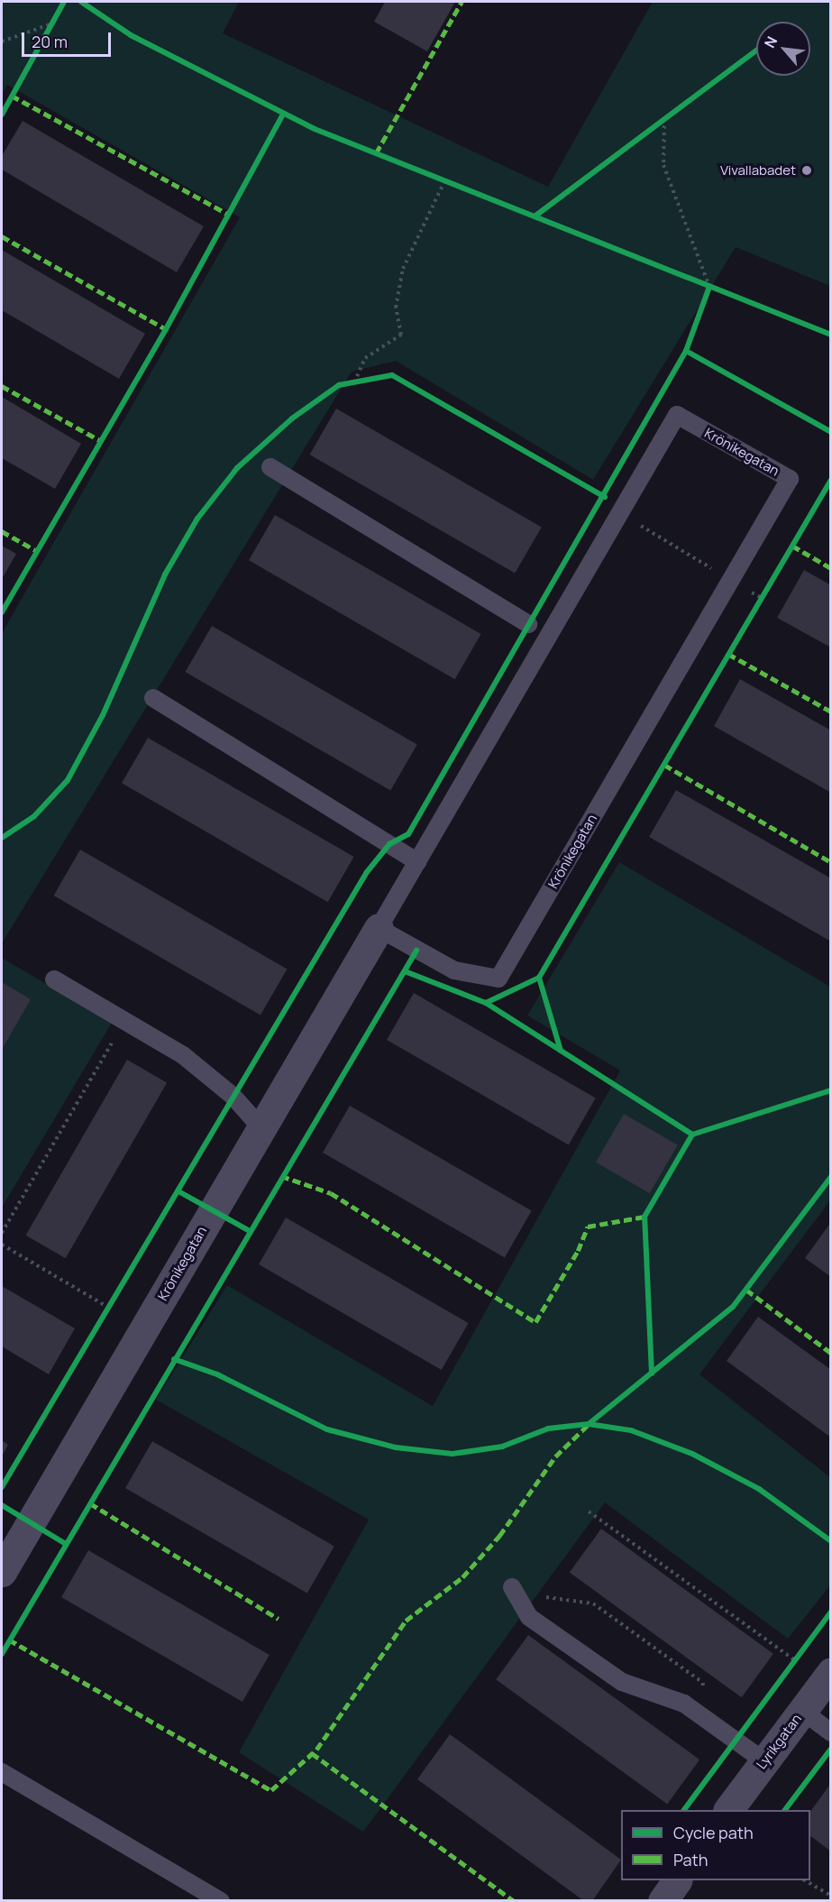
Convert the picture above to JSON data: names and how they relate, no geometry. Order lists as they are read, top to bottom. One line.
{"streets":{"street":["Krönikegatan","Lyrikgatan"]},"places":["Vivallabadet"],"legend":["Cycle path","Path"],"scale_bar":"20 m","north":"top left"}
